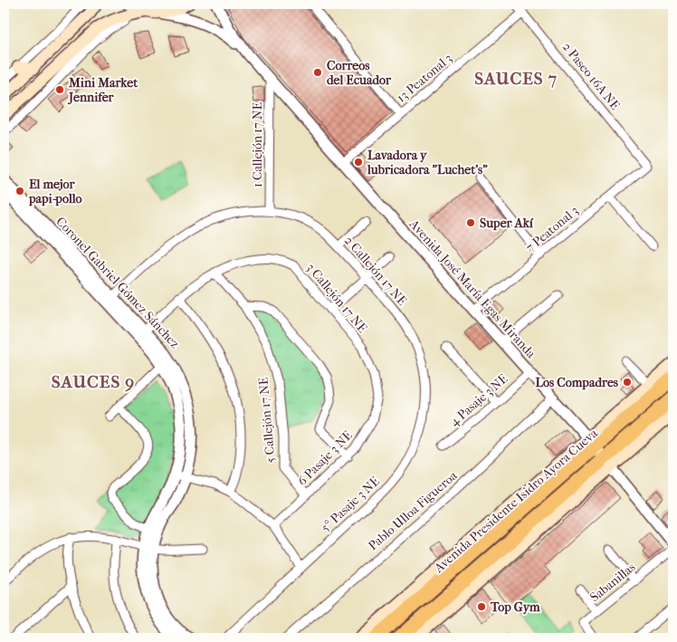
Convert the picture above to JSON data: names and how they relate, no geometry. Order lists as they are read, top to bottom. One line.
{"streets":{"main road":["Avenida Presidente Isidro Ayora Cueva"],"street":["2 Paseo 16A NE","13 Peatonal 3","1 Callejón 17 NE","7 Peatonal 3","2 Callejón 17 NE","Coronel Gabriel Gómez Sánchez","Avenida José María Egas Miranda","3 Callejón 17 NE","4 Pasaje 3 NE","5 Callejón 17 NE","6 Pasaje 3 NE","5° Pasaje 3 NE","Pablo Ulloa Figueroa","Sabanillas"]},"crossings":[["2 Paseo 16A NE","13 Peatonal 3"],["2 Paseo 16A NE","7 Peatonal 3"],["13 Peatonal 3","Avenida José María Egas Miranda"],["1 Callejón 17 NE","2 Callejón 17 NE"],["1 Callejón 17 NE","Avenida José María Egas Miranda"],["7 Peatonal 3","Avenida José María Egas Miranda"],["2 Callejón 17 NE","5° Pasaje 3 NE"],["Avenida José María Egas Miranda","4 Pasaje 3 NE"],["Avenida José María Egas Miranda","Avenida Presidente Isidro Ayora Cueva"],["Avenida José María Egas Miranda","Pablo Ulloa Figueroa"],["3 Callejón 17 NE","5 Callejón 17 NE"],["3 Callejón 17 NE","6 Pasaje 3 NE"],["5 Callejón 17 NE","6 Pasaje 3 NE"]],"districts":["SAUCES 7","SAUCES 9"],"places":["Correos del Ecuador","Mini Market Jennifer","Lavadora y lubricadora \"Luchet's\"","El mejor papi-pollo","Super Akí","Los Compadres","Top Gym"]}
